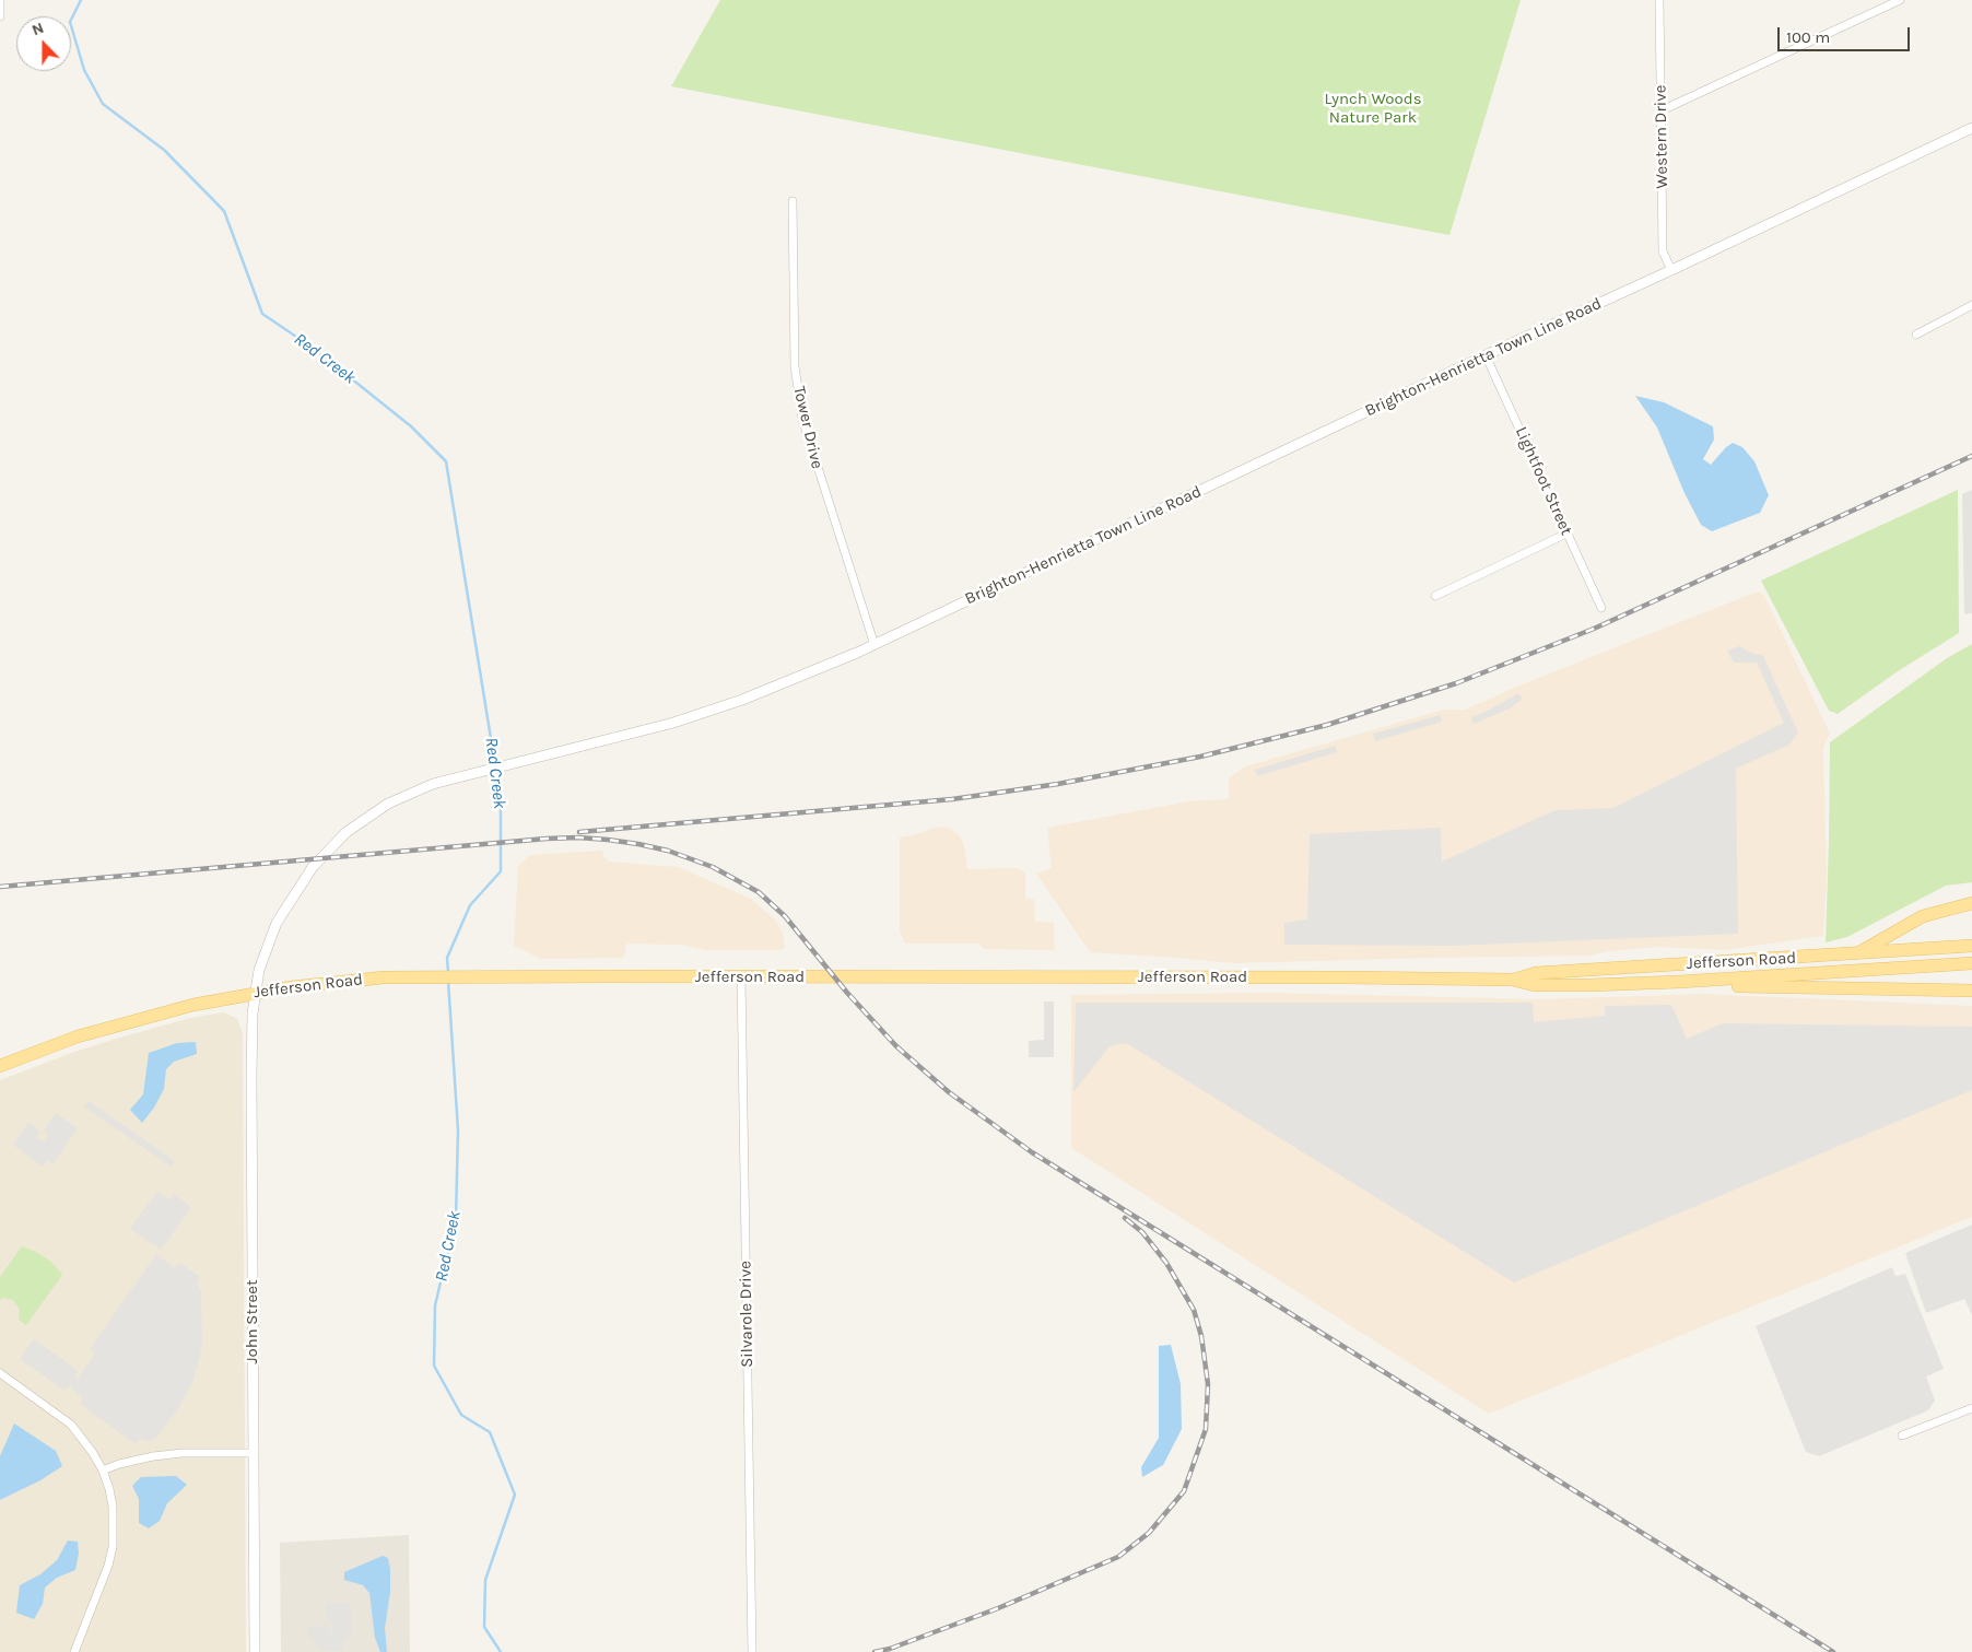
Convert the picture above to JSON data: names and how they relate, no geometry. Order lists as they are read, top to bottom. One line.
{"streets":{"main road":["Jefferson Road"],"street":["Western Drive","Brighton-Henrietta Town Line Road","Tower Drive","Lightfoot Street","Silvarole Drive","John Street"]},"crossings":[["Western Drive","Brighton-Henrietta Town Line Road"],["Brighton-Henrietta Town Line Road","Tower Drive"],["Brighton-Henrietta Town Line Road","Lightfoot Street"],["Brighton-Henrietta Town Line Road","Jefferson Road"],["Brighton-Henrietta Town Line Road","John Street"],["Jefferson Road","Silvarole Drive"],["Jefferson Road","John Street"]],"water":["Red Creek"],"parks":["Lynch Woods Nature Park"],"scale_bar":"100 m","north":"top"}
